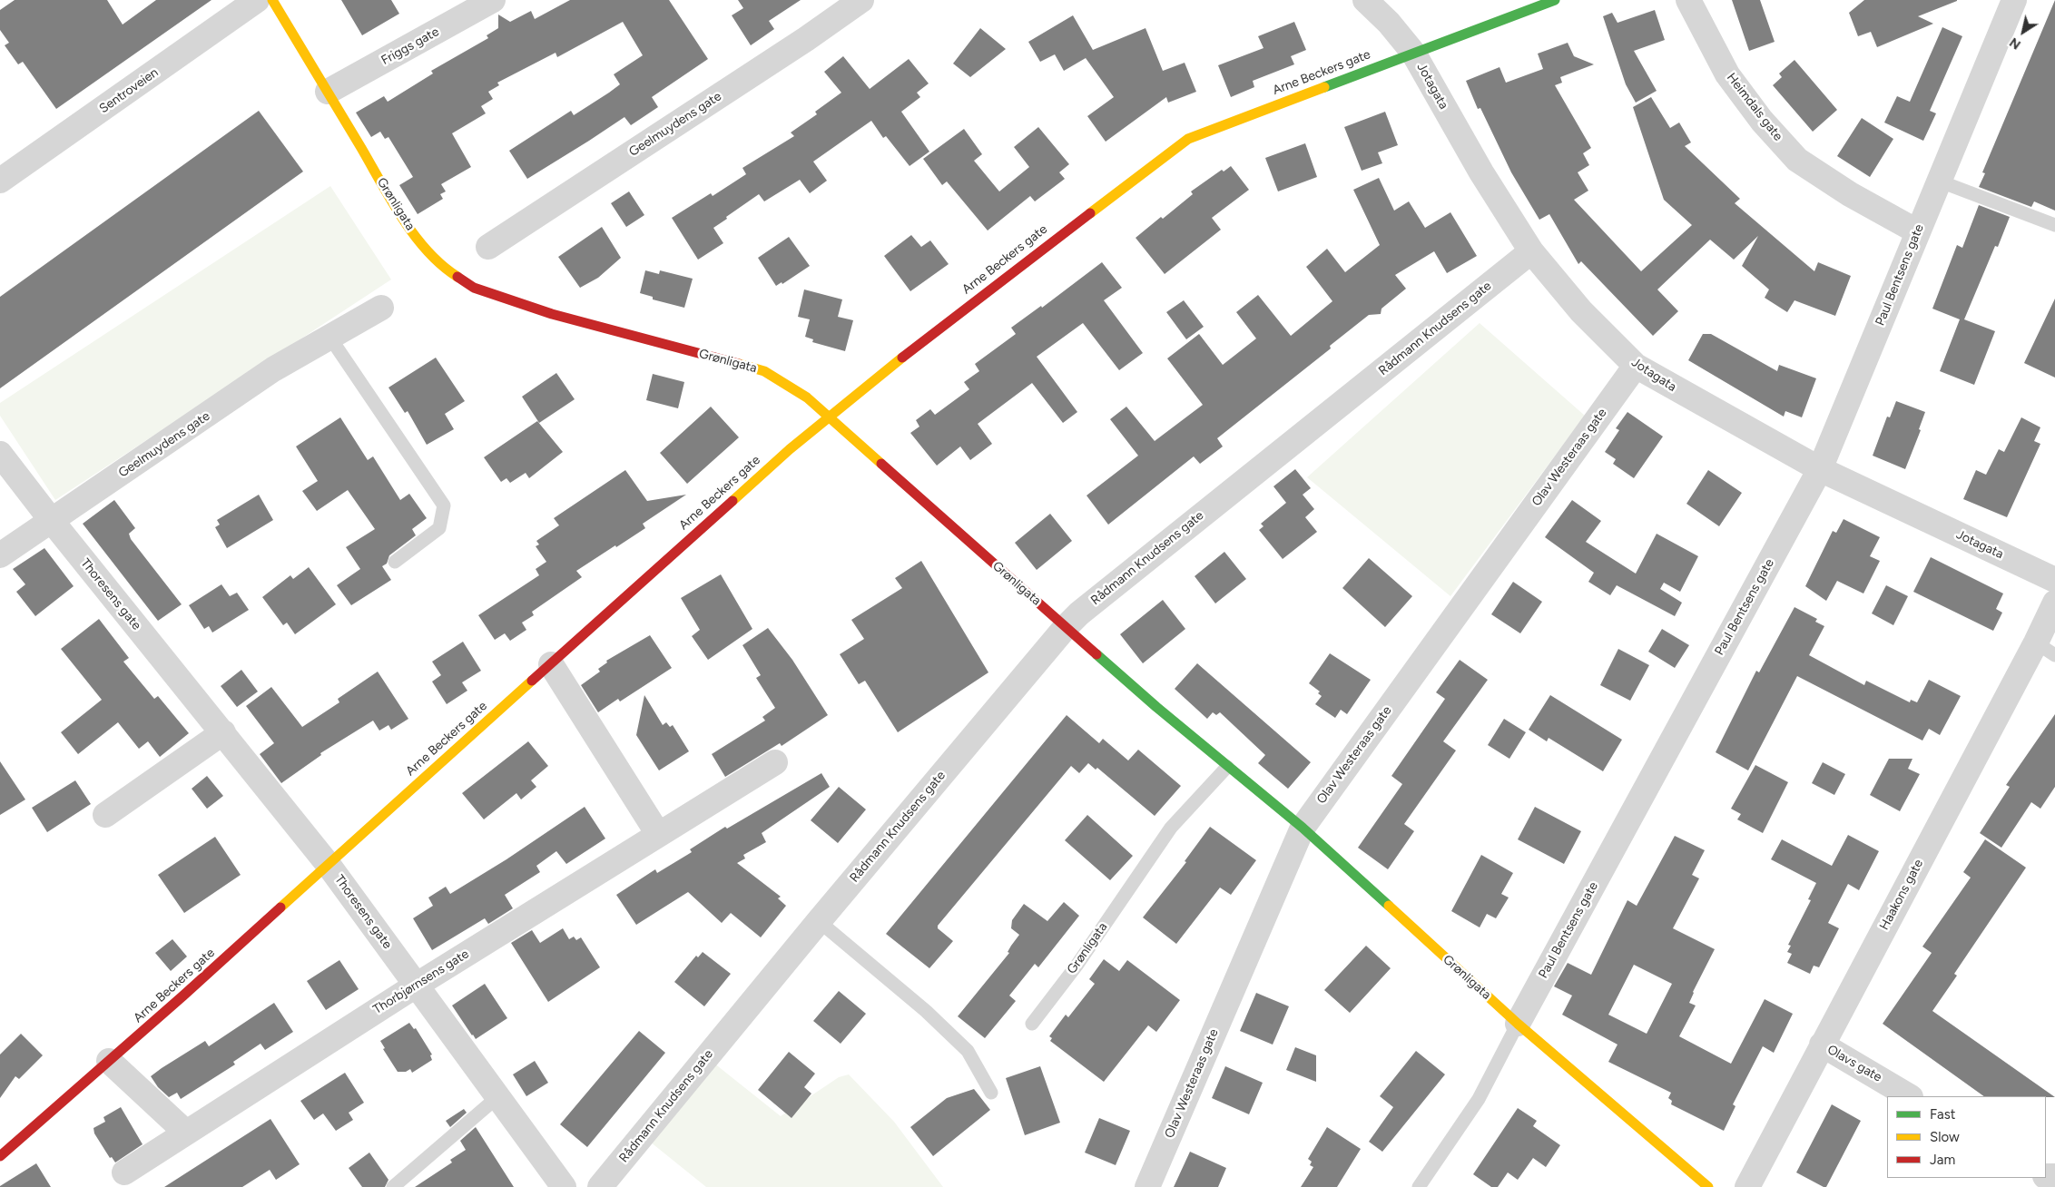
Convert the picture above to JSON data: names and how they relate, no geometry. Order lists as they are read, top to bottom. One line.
{"streets":{"main road":["Arne Beckers gate","Grønligata"],"street":["Friggs gate","Jotagata","Sentroveien","Heimdals gate","Geelmuydens gate","Paul Bentsens gate","Rådmann Knudsens gate","Olav Westeraas gate","Thoresens gate","Haakons gate","Thorbjørnsens gate","Olavs gate"]},"crossings":[["Friggs gate","Grønligata"],["Arne Beckers gate","Jotagata"],["Arne Beckers gate","Grønligata"],["Arne Beckers gate","Thoresens gate"],["Jotagata","Paul Bentsens gate"],["Jotagata","Rådmann Knudsens gate"],["Jotagata","Olav Westeraas gate"],["Heimdals gate","Paul Bentsens gate"],["Geelmuydens gate","Thoresens gate"],["Grønligata","Paul Bentsens gate"],["Grønligata","Rådmann Knudsens gate"],["Grønligata","Olav Westeraas gate"],["Thoresens gate","Thorbjørnsens gate"],["Haakons gate","Olavs gate"]],"legend":["Fast","Slow","Jam"],"north":"bottom left"}
